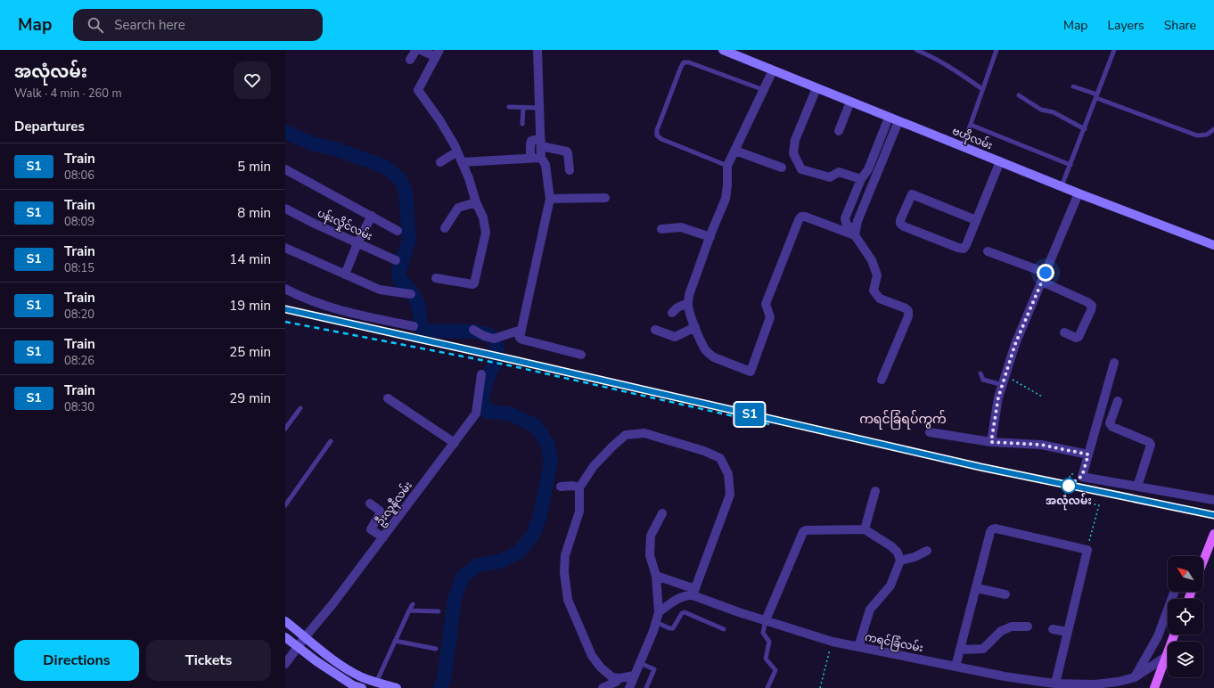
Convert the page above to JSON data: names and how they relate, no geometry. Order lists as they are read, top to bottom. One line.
{"streets":{"main road":["ဗဟိုလမ်း"],"street":["ပန်းလှိုင်လမ်း","ဦးလူနီလမ်း","ကရင်ခြံလမ်း"]},"districts":["ကရင်ခြံရပ်ကွက်"],"places":["အလုံလမ်း"],"north":"top left","page":{"header":"Map","search":"Search here","nav":["Map","Layers","Share"],"heading":[["အလုံလမ်း","Walk · 4 min · 260 m"],"Departures"],"on_map":"S1","list":[{"mark":"S1","name":"Train","note":"08:06","value":"5 min"},{"mark":"S1","name":"Train","note":"08:09","value":"8 min"},{"mark":"S1","name":"Train","note":"08:15","value":"14 min"},{"mark":"S1","name":"Train","note":"08:20","value":"19 min"},{"mark":"S1","name":"Train","note":"08:26","value":"25 min"},{"mark":"S1","name":"Train","note":"08:30","value":"29 min"}],"buttons":["Directions","Tickets"]}}
